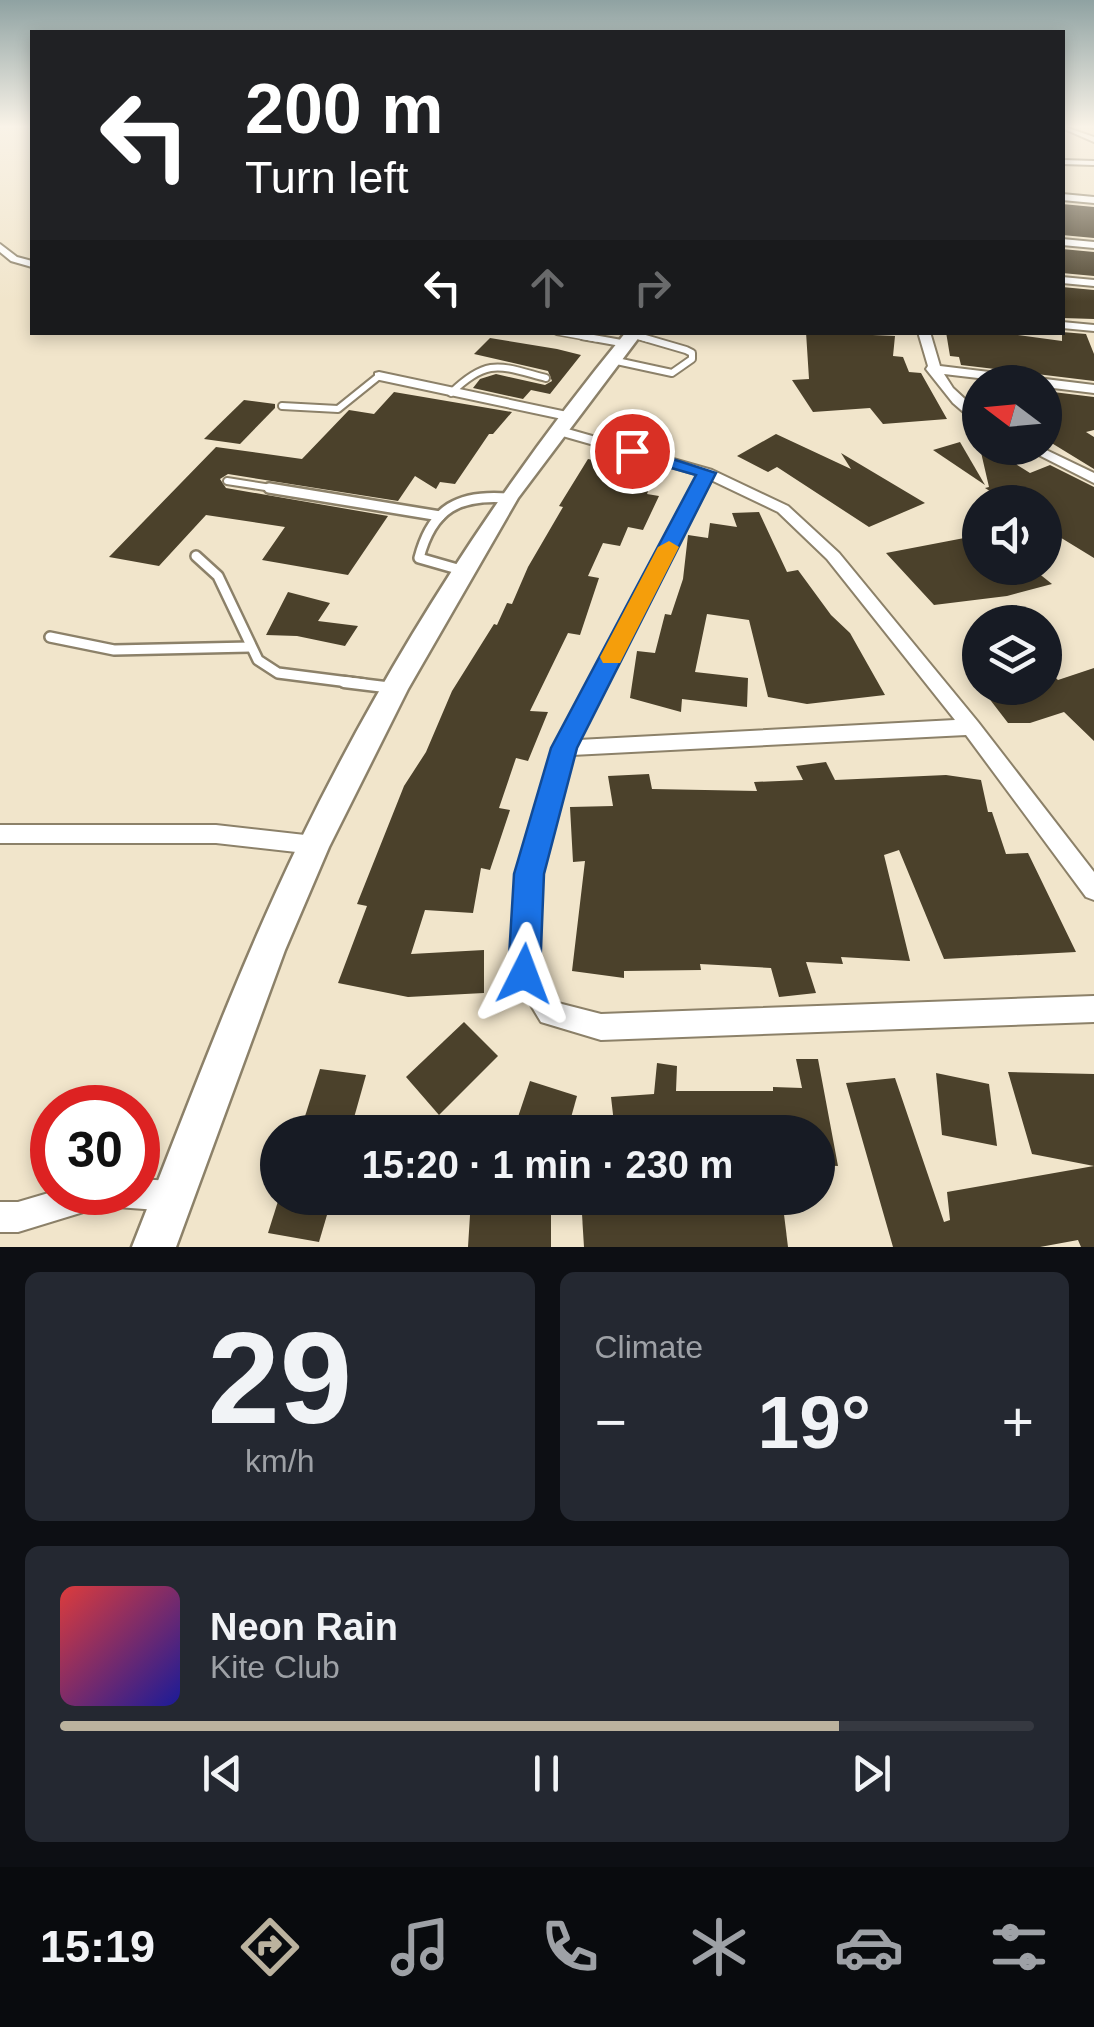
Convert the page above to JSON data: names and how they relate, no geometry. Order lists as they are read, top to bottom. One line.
{"north":"left","page":{"turn":["200 m","Turn left"],"limit":"30","trip":"15:20 · 1 min · 230 m","tile":[["29","km/h"],"Climate"],"heat":["−","19°","+"],"song":["Neon Rain","Kite Club"],"tabs":"15:19"}}
